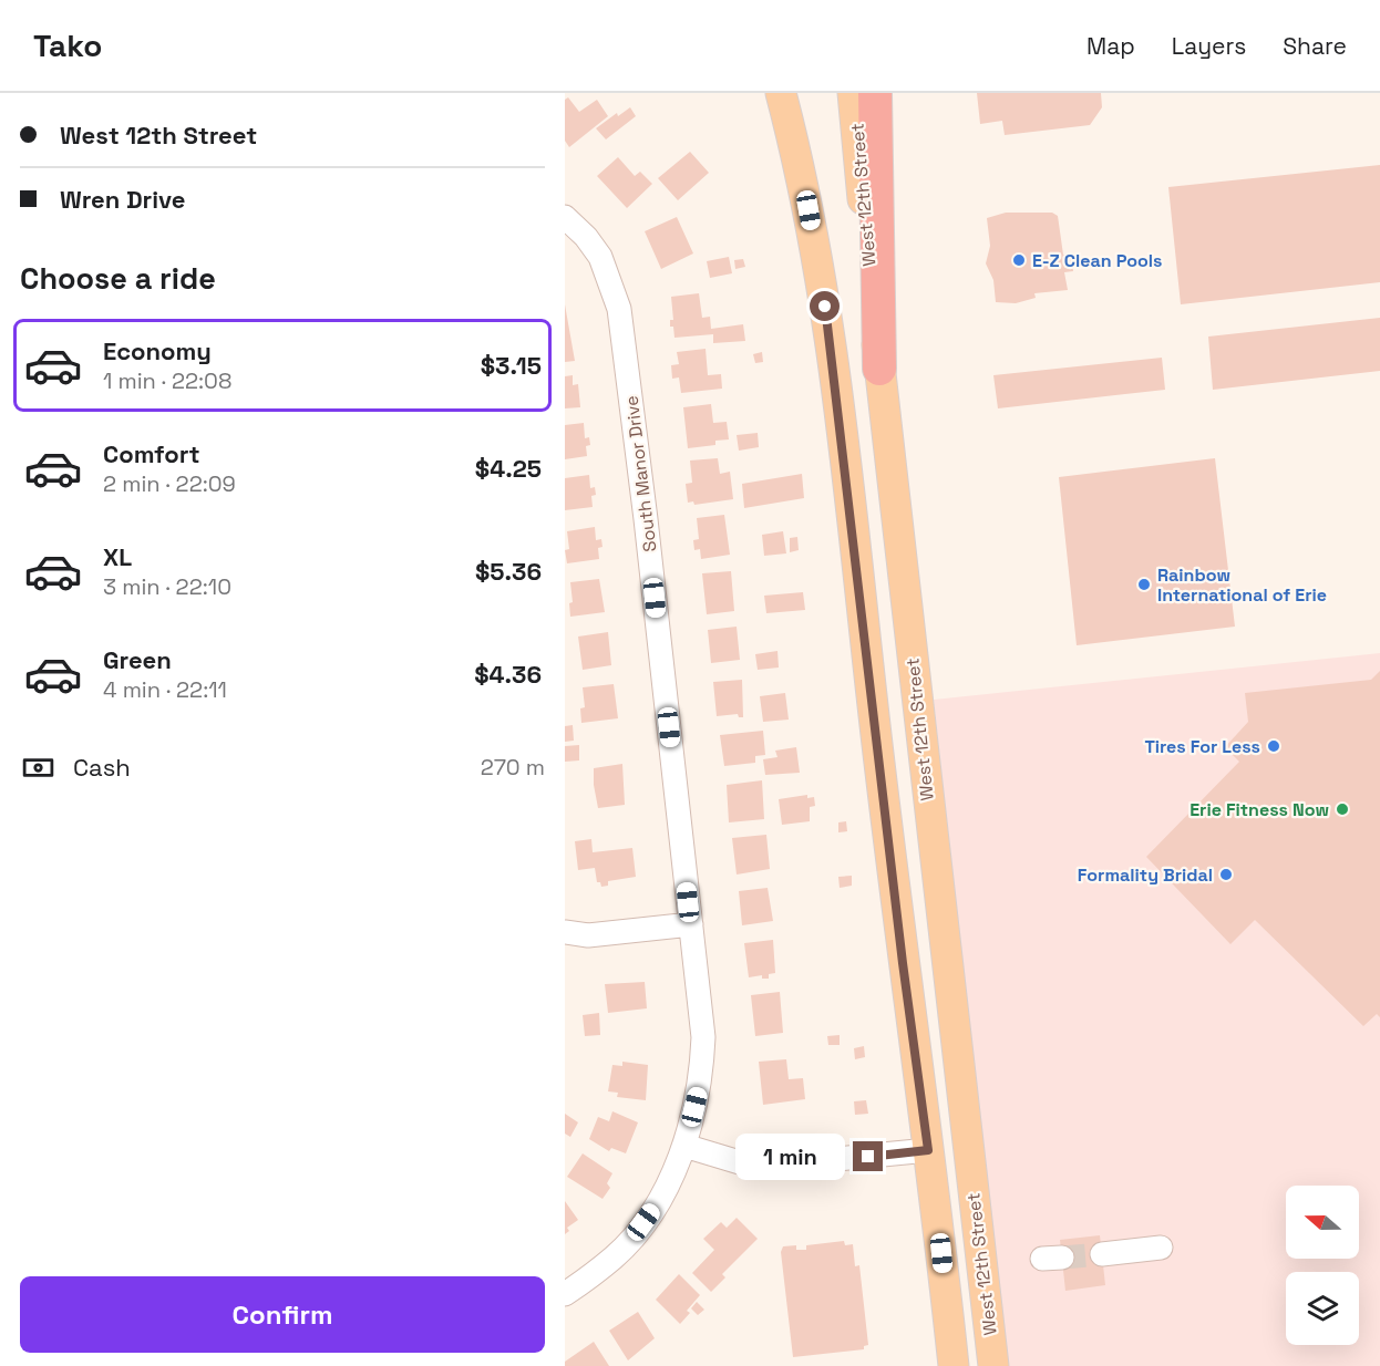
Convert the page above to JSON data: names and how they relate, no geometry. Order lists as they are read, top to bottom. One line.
{"streets":{"main road":["West 12th Street"],"street":["South Manor Drive"]},"places":["E-Z Clean Pools","Rainbow International of Erie","Tires For Less","Erie Fitness Now","Formality Bridal"],"north":"left","page":{"header":"Tako","nav":["Map","Layers","Share"],"banner":["West 12th Street","Wren Drive"],"heading":"Choose a ride","list":[{"name":"Economy","note":"1 min · 22:08","value":"$3.15"},{"name":"Comfort","note":"2 min · 22:09","value":"$4.25"},{"name":"XL","note":"3 min · 22:10","value":"$5.36"},{"name":"Green","note":"4 min · 22:11","value":"$4.36"}],"pay":["Cash","270 m"],"bubble":"1 min","buttons":"Confirm"}}
